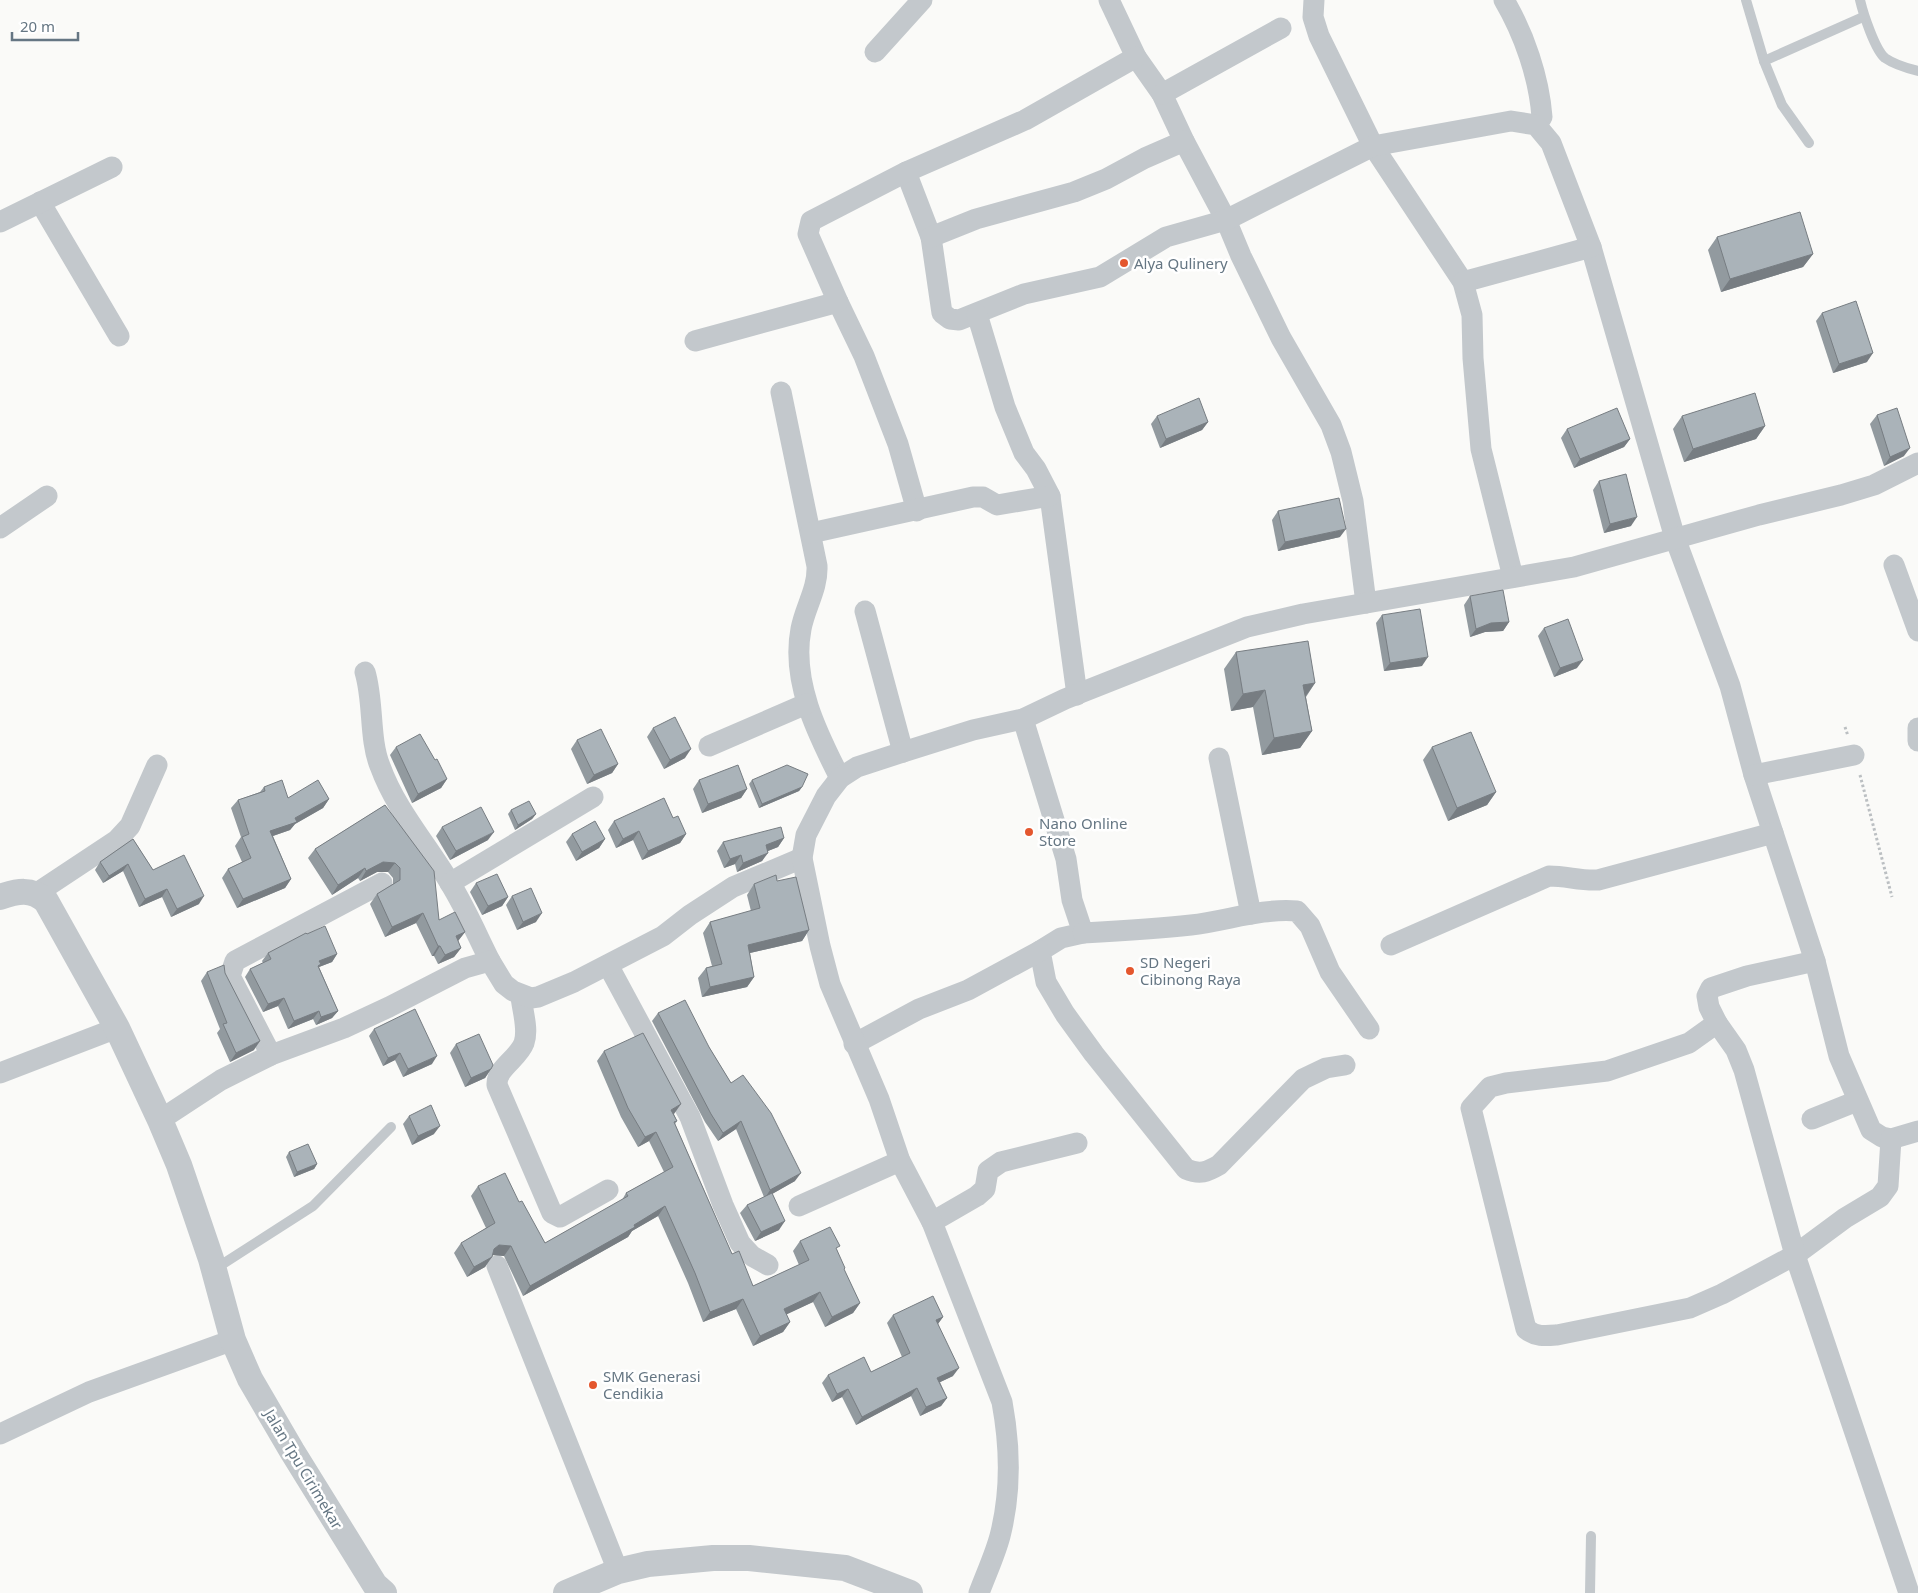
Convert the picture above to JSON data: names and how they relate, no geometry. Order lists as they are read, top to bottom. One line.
{"streets":{"street":["Jalan Tpu Cirimekar"]},"places":["Alya Qulinery","Nano Online Store","SD Negeri Cibinong Raya","SMK Generasi Cendikia"],"scale_bar":"20 m"}
